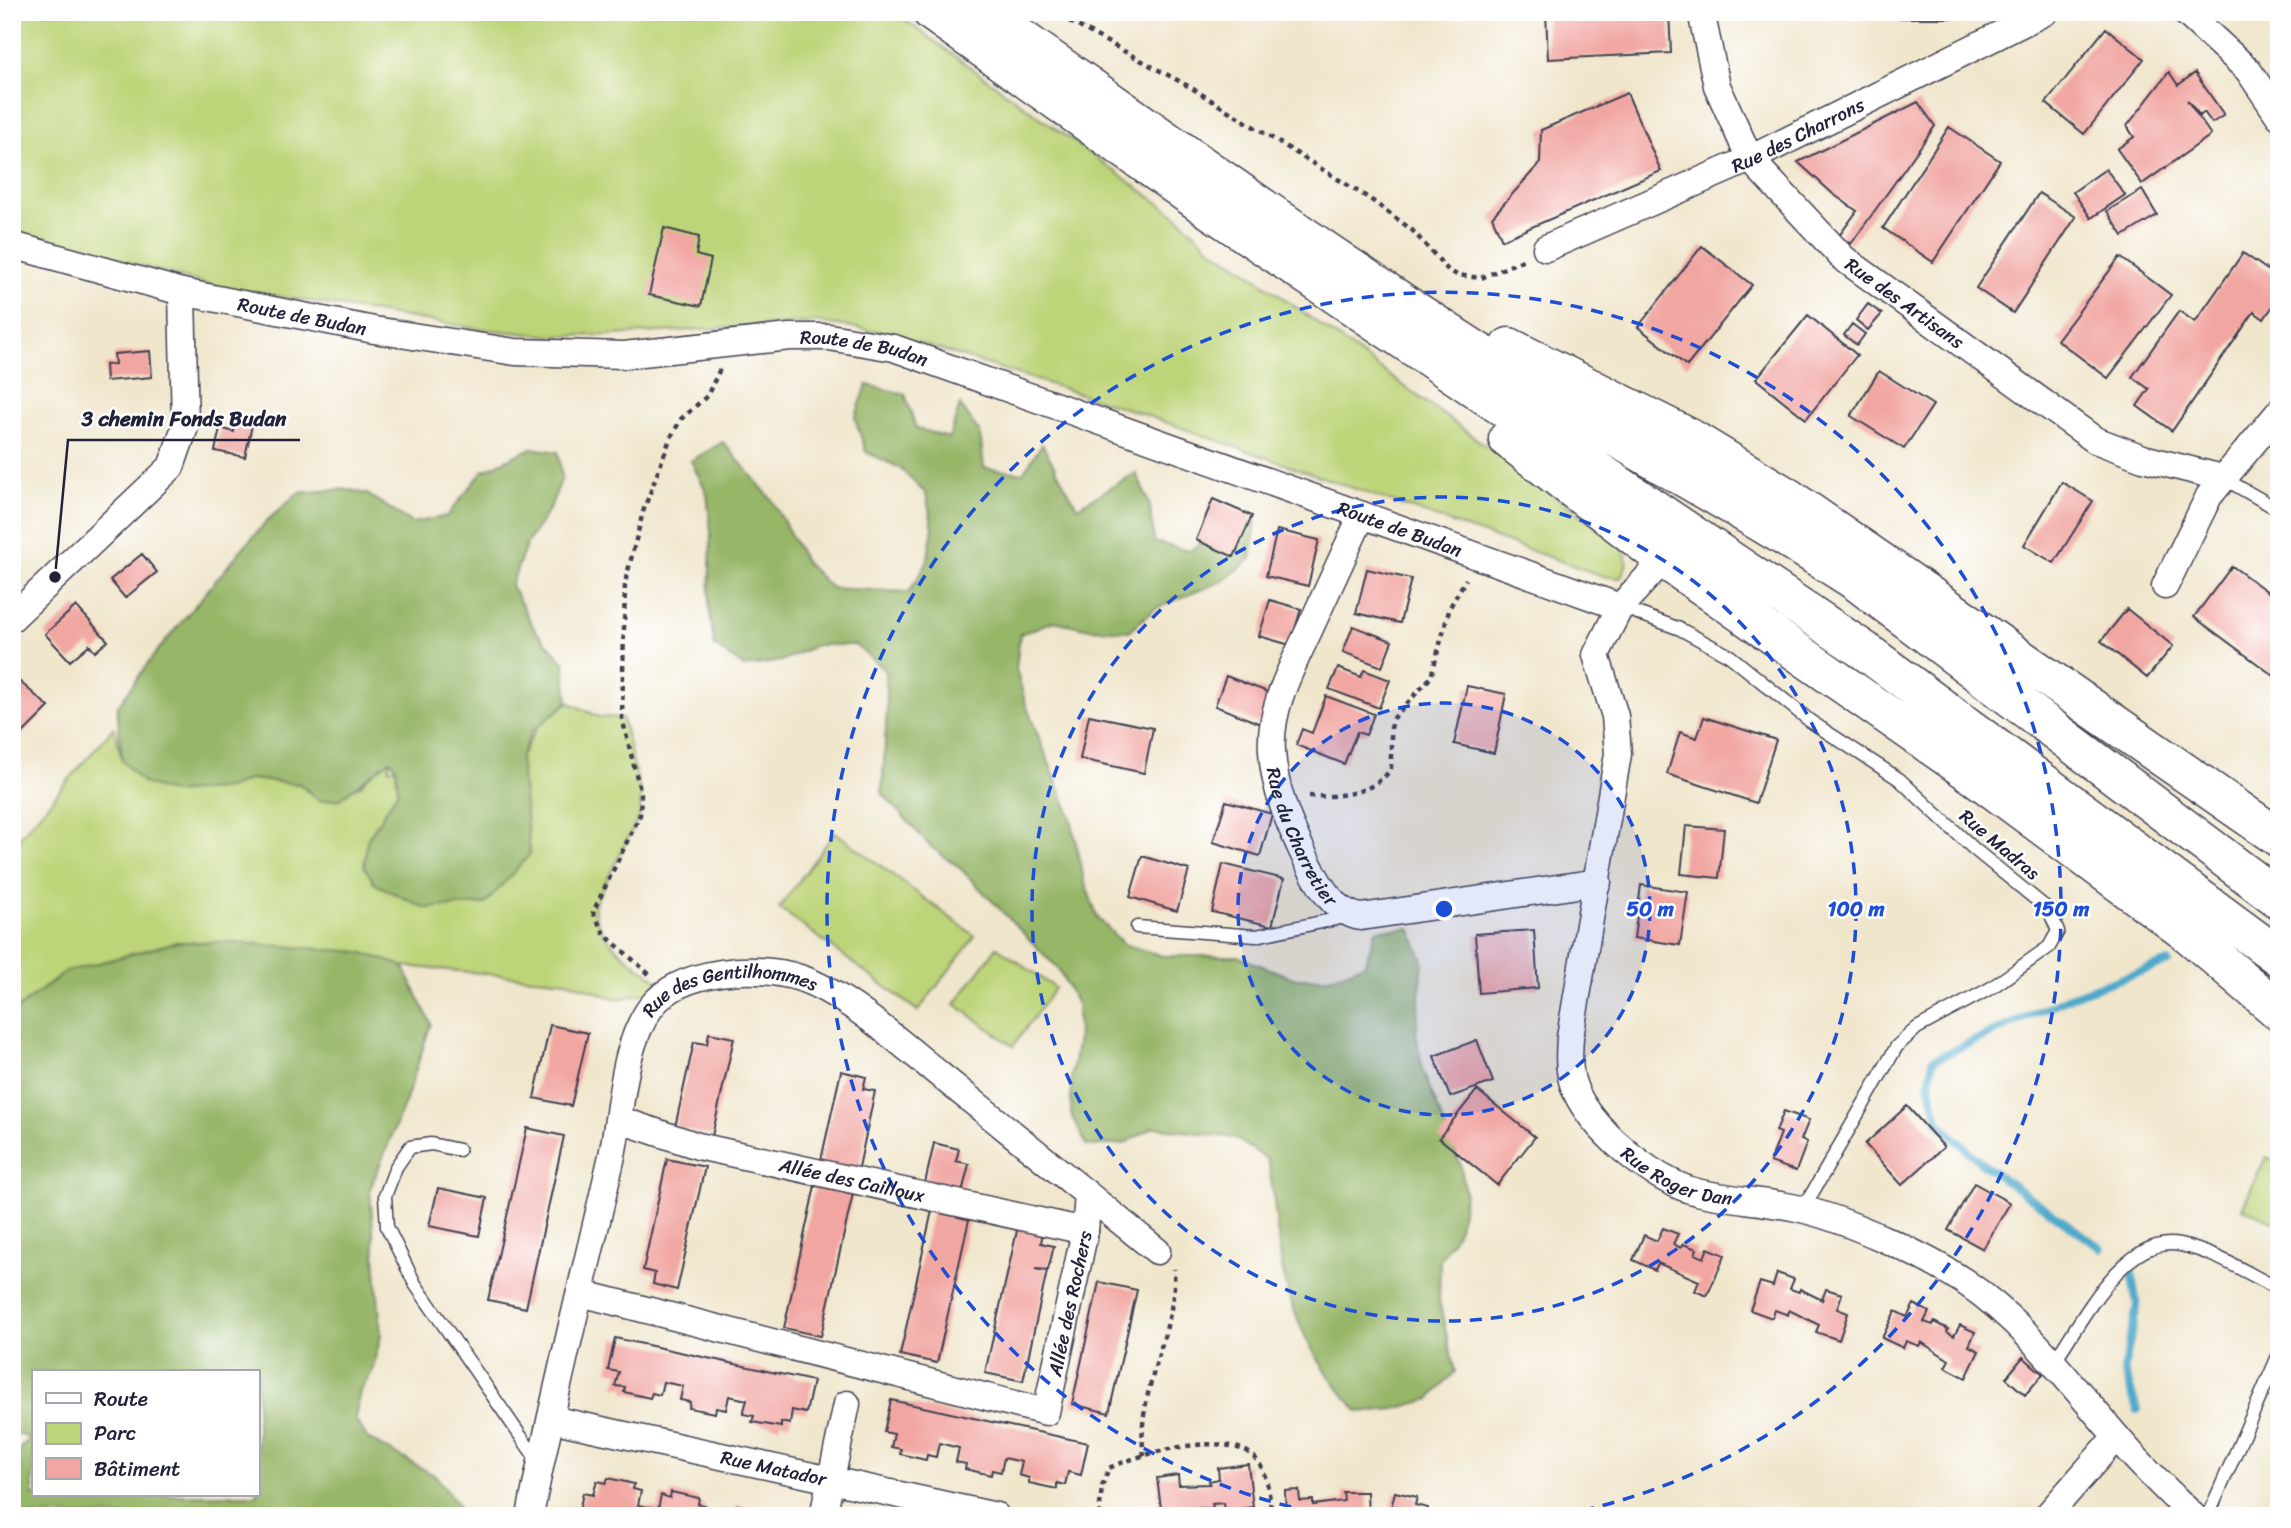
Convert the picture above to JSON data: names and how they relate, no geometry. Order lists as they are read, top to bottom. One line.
{"streets":{"street":["Rue des Charrons","Rue des Artisans","Route de Budan","Rue du Charretier","Rue des Gentilhommes","Rue Roger Dan","Allée des Cailloux","Allée des Rochers","Rue Matador"],"lane":["Rue Madras"]},"crossings":[["Rue des Charrons","Rue des Artisans"],["Route de Budan","Rue du Charretier"],["Route de Budan","Rue Madras"],["Route de Budan","Rue Roger Dan"],["Rue du Charretier","Rue Roger Dan"],["Rue Madras","Rue Roger Dan"],["Rue des Gentilhommes","Allée des Cailloux"],["Rue des Gentilhommes","Allée des Rochers"],["Rue des Gentilhommes","Rue Matador"],["Allée des Cailloux","Allée des Rochers"]],"places":["3 chemin Fonds Budan"],"legend":["Route","Parc","Bâtiment"],"rings":["50 m","100 m","150 m"]}
